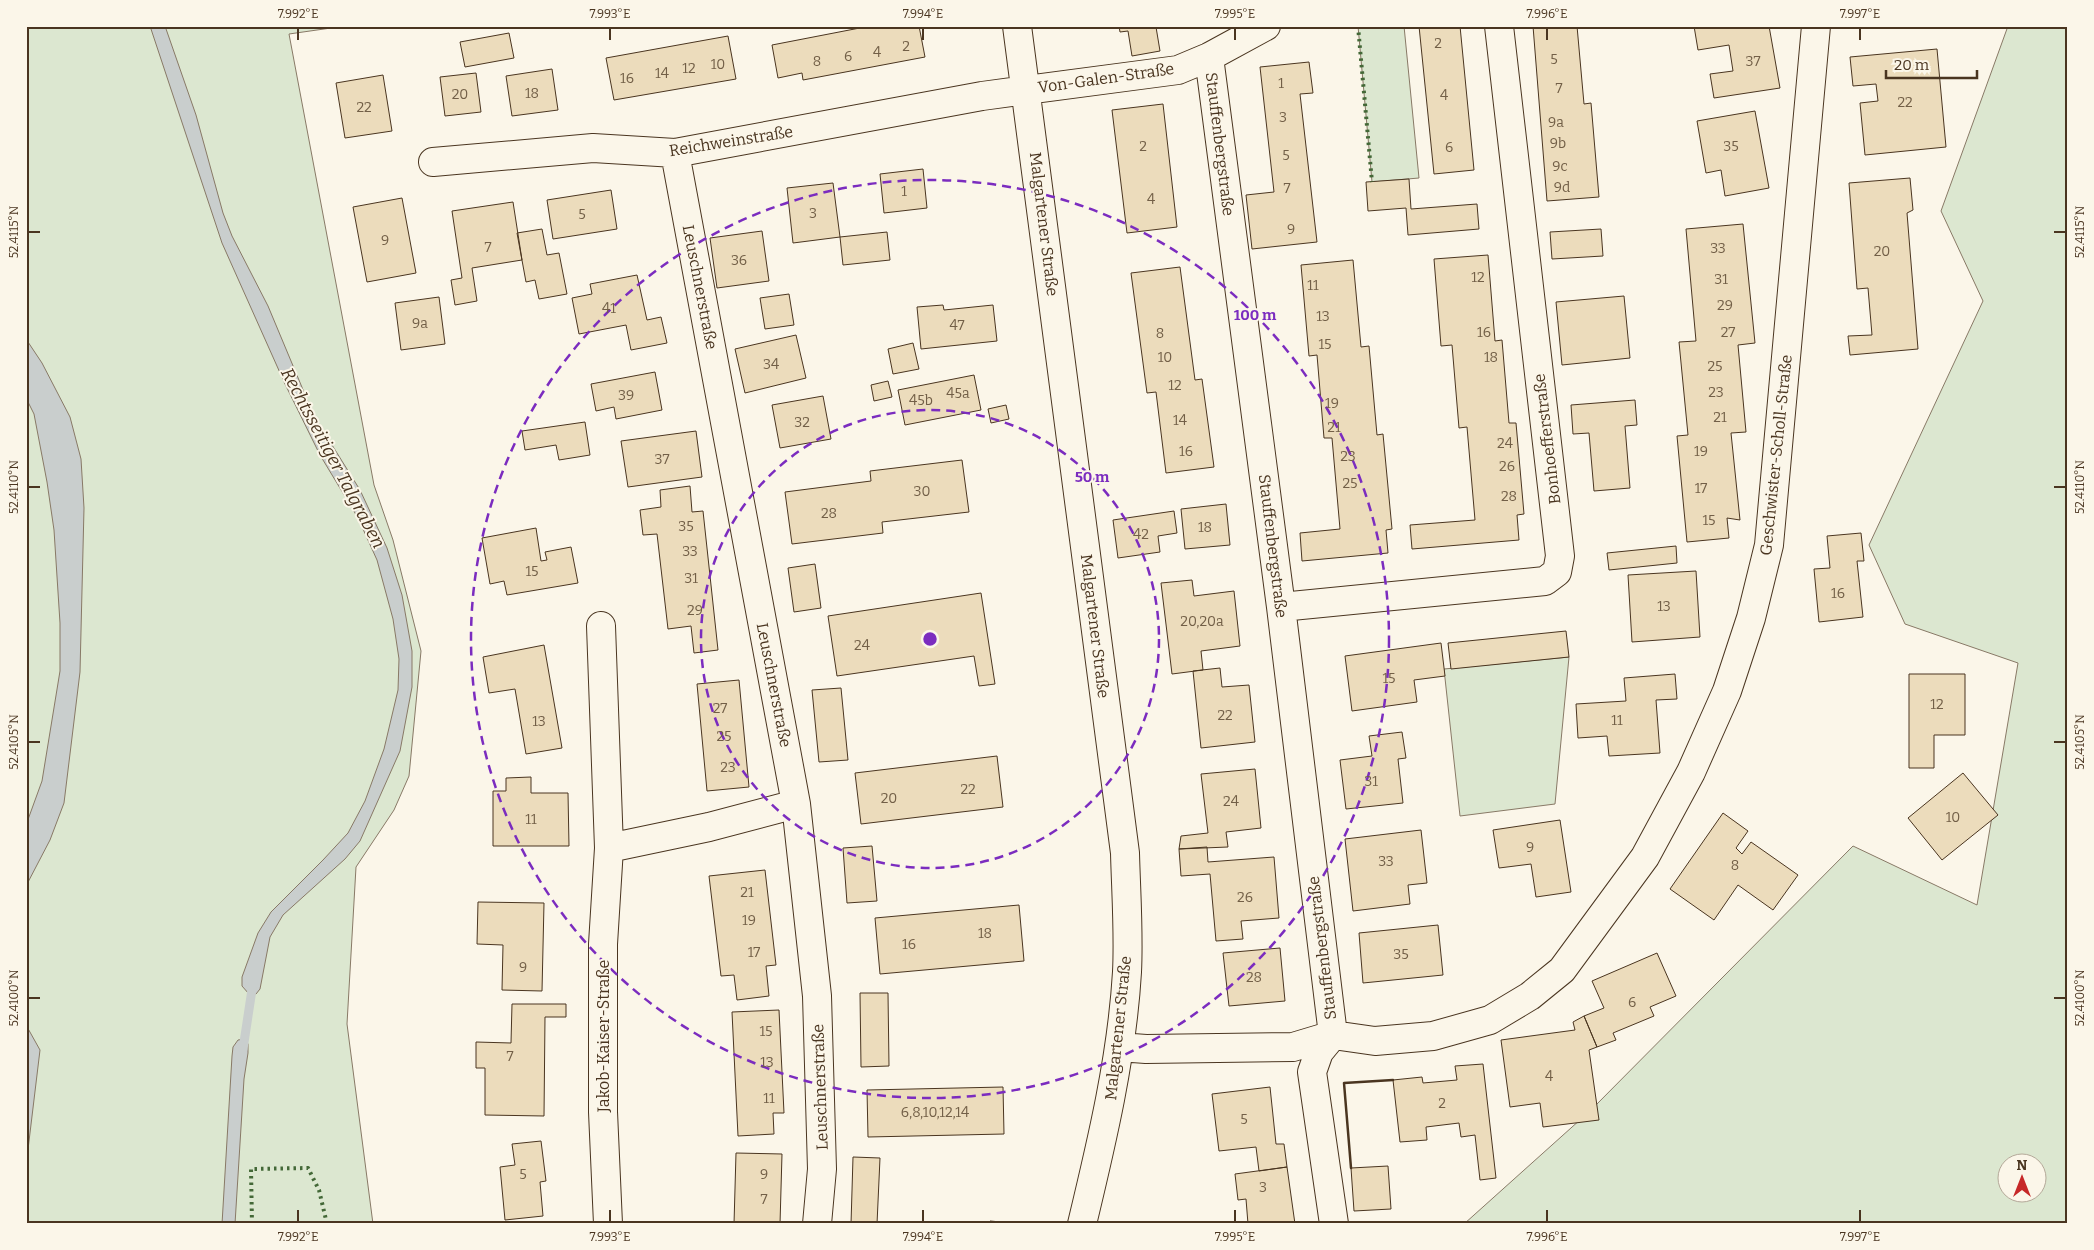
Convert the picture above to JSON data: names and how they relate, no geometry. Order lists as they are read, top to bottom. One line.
{"streets":{"street":["Von-Galen-Straße","Reichweinstraße","Stauffenbergstraße","Malgartener Straße","Leuschnerstraße","Bonhoefferstraße","Geschwister-Scholl-Straße","Jakob-Kaiser-Straße"]},"crossings":[["Von-Galen-Straße","Reichweinstraße"],["Von-Galen-Straße","Stauffenbergstraße"],["Von-Galen-Straße","Malgartener Straße"],["Reichweinstraße","Malgartener Straße"],["Reichweinstraße","Leuschnerstraße"],["Stauffenbergstraße","Bonhoefferstraße"],["Stauffenbergstraße","Geschwister-Scholl-Straße"],["Malgartener Straße","Geschwister-Scholl-Straße"]],"water":["Rechtsseitiger Talgraben"],"house_numbers":["2","2","4","6","5","8","37","10","12","14","16","1","7","18","20","4","22","22","3","9a","9b","2","35","6","5","9c","9d","7","1","4","3","5","9","9","7","33","20","36","12","31","11","29","41","13","9a","47","16","27","8","15","10","18","34","25","12","23","45a","39","45b","19","21","14","32","21","24","16","19","23","37","26","25","17","30","28","28","15","35","18","42","33","15","31","16","13","29","20,20a","24","15","12","27","22","11","13","25","23","31","22","20","24","10","11","9","33","8","21","26","19","18","16","17","35","9","28","6","15","7","13","4","11","2","6,8,10,12,14","5","5","9","3","7"],"scale_bar":"20 m","north":"top","coordinates":["7.992°E","7.993°E","7.994°E","7.995°E","7.996°E","7.997°E","52.4115°N","52.4110°N","52.4105°N","52.4100°N"],"rings":["100 m","50 m"]}
